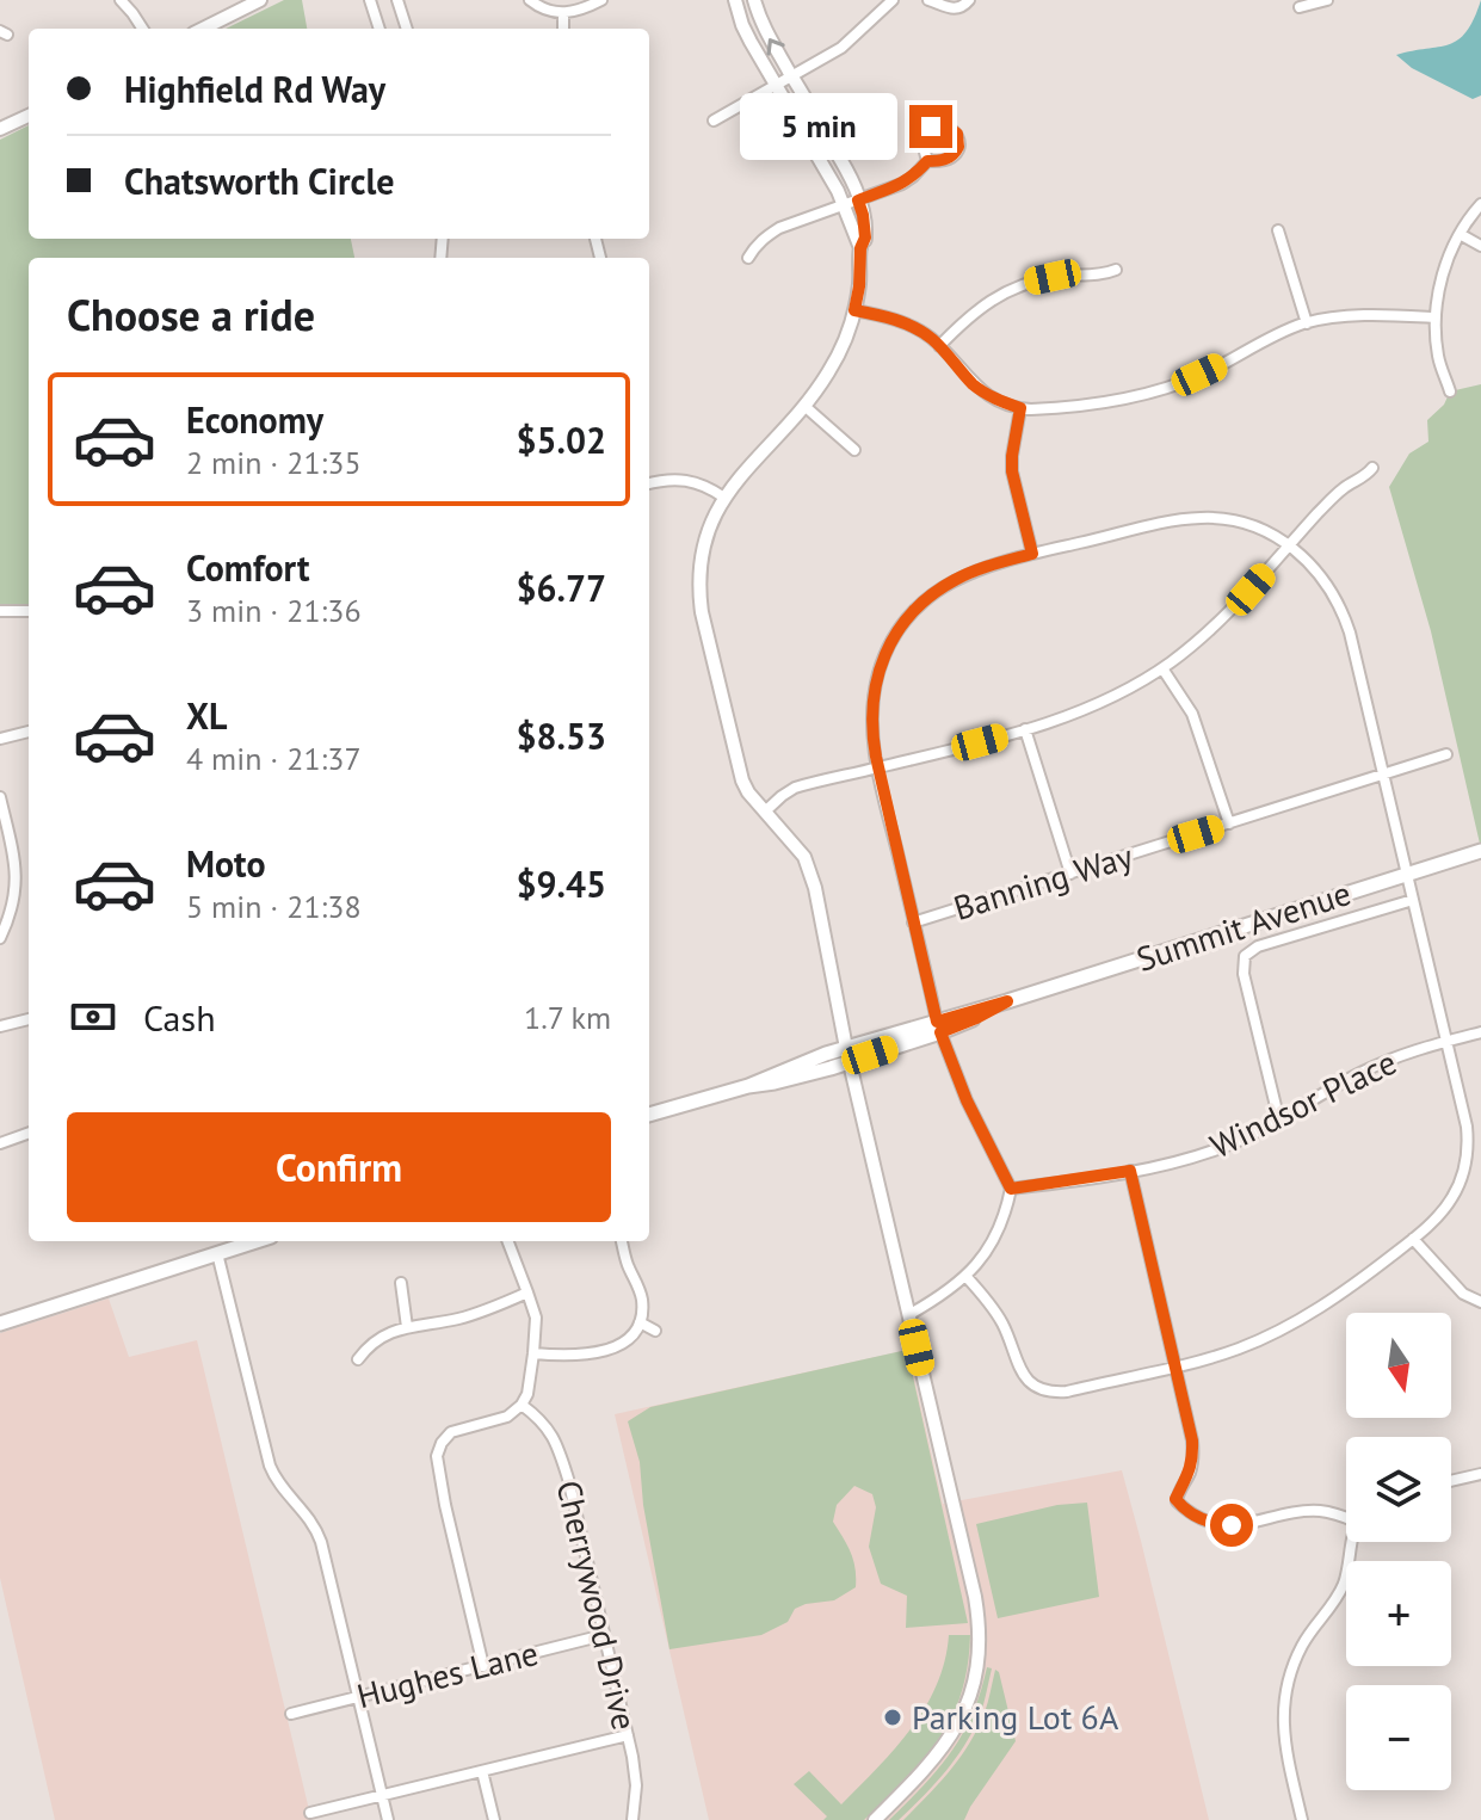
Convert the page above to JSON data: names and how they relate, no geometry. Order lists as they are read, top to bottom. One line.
{"streets":{"main road":["Summit Avenue"],"street":["Banning Way","Windsor Place","Cherrywood Drive","Hughes Lane"]},"crossings":[["Cherrywood Drive","Hughes Lane"]],"places":["Parking Lot 6A"],"north":"bottom","page":{"banner":["Highfield Rd Way","Chatsworth Circle"],"bubble":"5 min","heading":"Choose a ride","list":[{"name":"Economy","note":"2 min · 21:35","value":"$5.02"},{"name":"Comfort","note":"3 min · 21:36","value":"$6.77"},{"name":"XL","note":"4 min · 21:37","value":"$8.53"},{"name":"Moto","note":"5 min · 21:38","value":"$9.45"}],"pay":["Cash","1.7 km"],"buttons":"Confirm","map_buttons":["+","−"]}}
